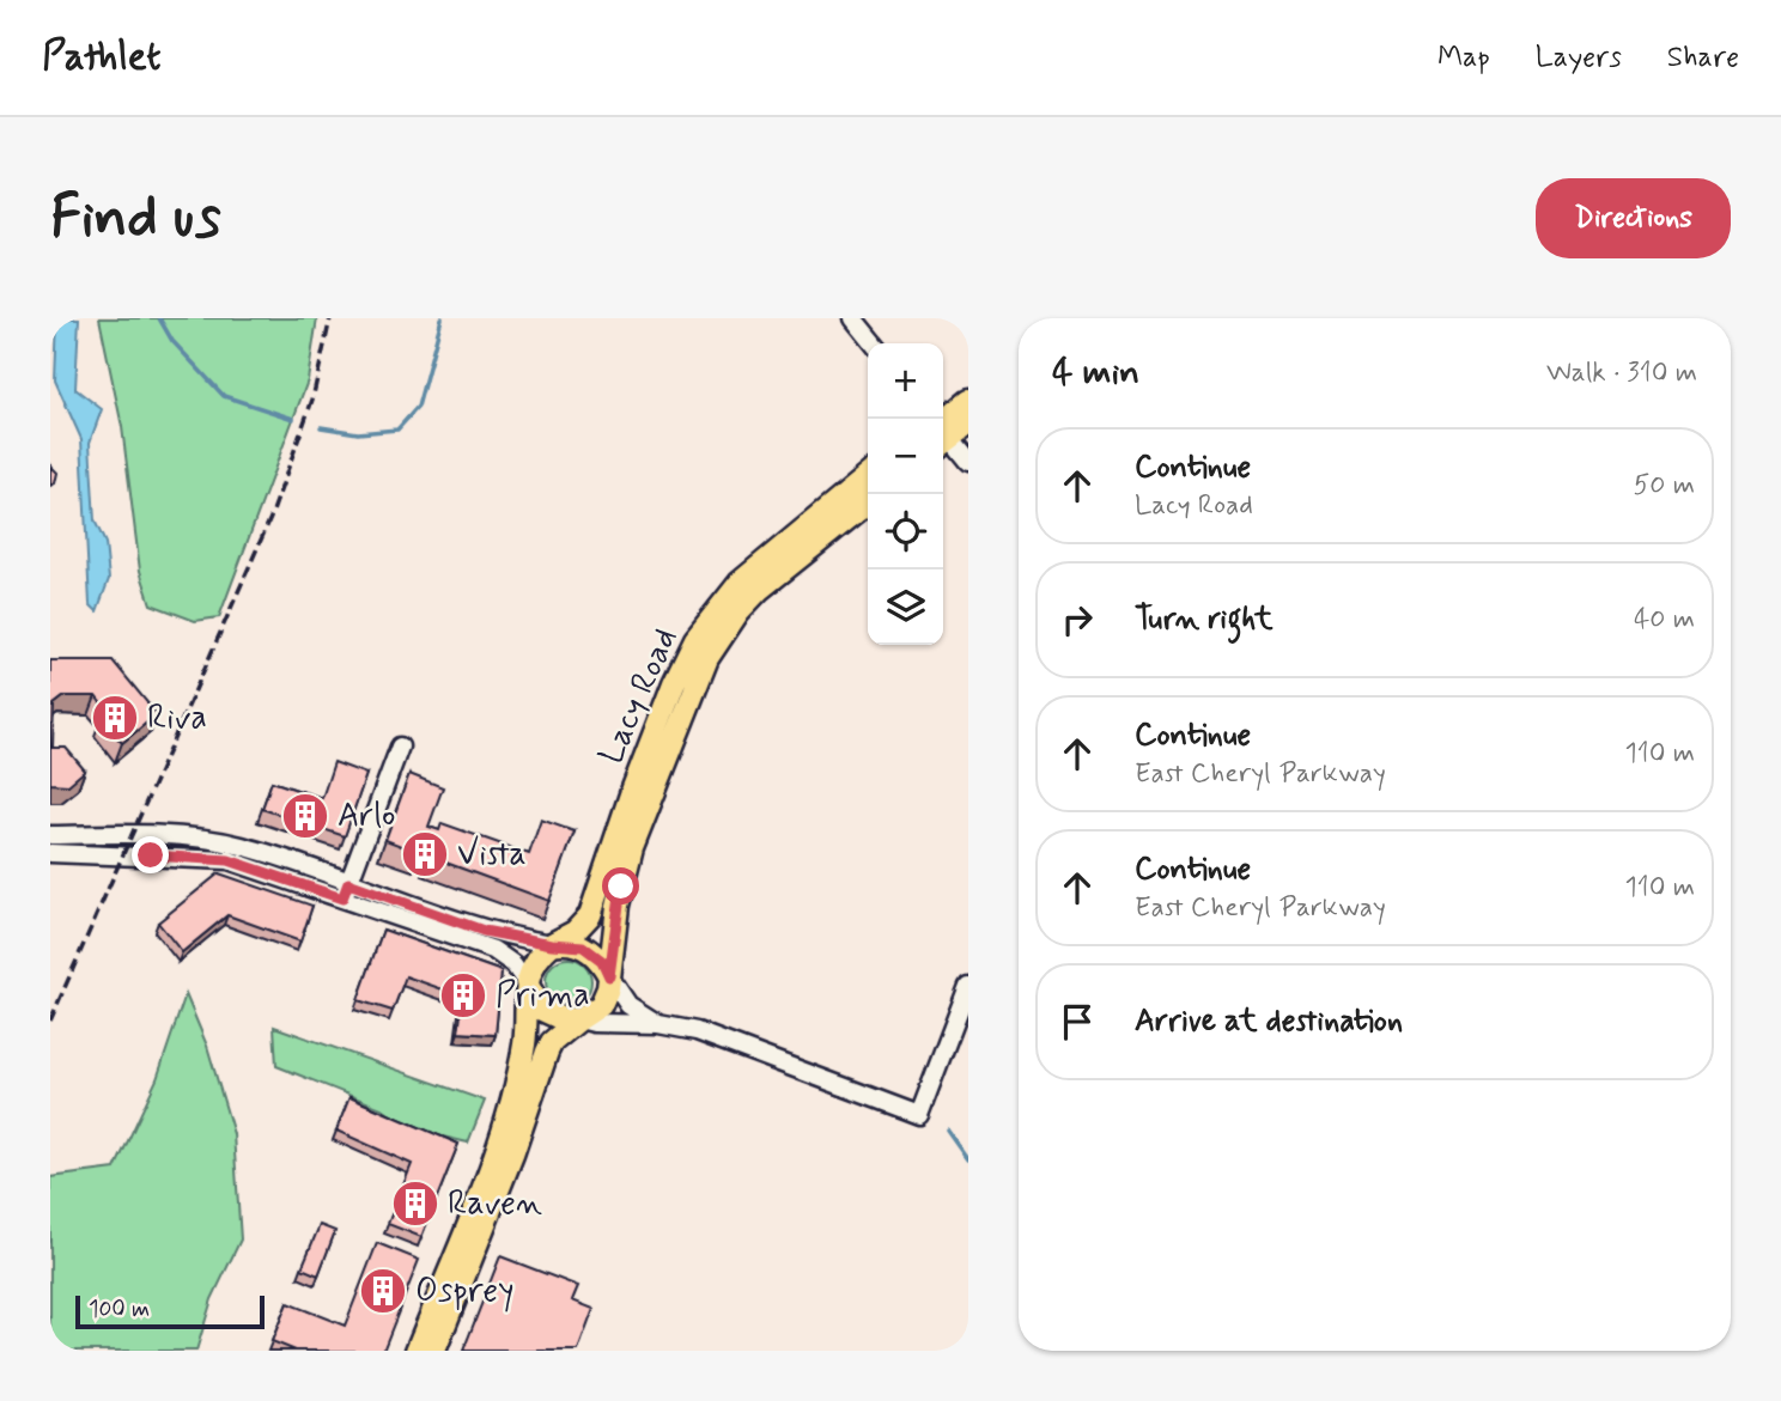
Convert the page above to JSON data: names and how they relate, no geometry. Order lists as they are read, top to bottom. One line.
{"streets":{"main road":["Lacy Road"]},"places":{"building":["Riva","Arlo","Vista","Prima","Raven","Osprey"]},"scale_bar":"100 m","page":{"header":"Pathlet","nav":["Map","Layers","Share"],"buttons":"Directions","title":"Find us","heading":["4 min","Walk · 310 m"],"map_buttons":["+","−"],"list":[["Continue","Lacy Road","50 m"],["Turn right","40 m"],["Continue","East Cheryl Parkway","110 m"],["Continue","East Cheryl Parkway","110 m"],"Arrive at destination"],"scale":"100 m"}}
